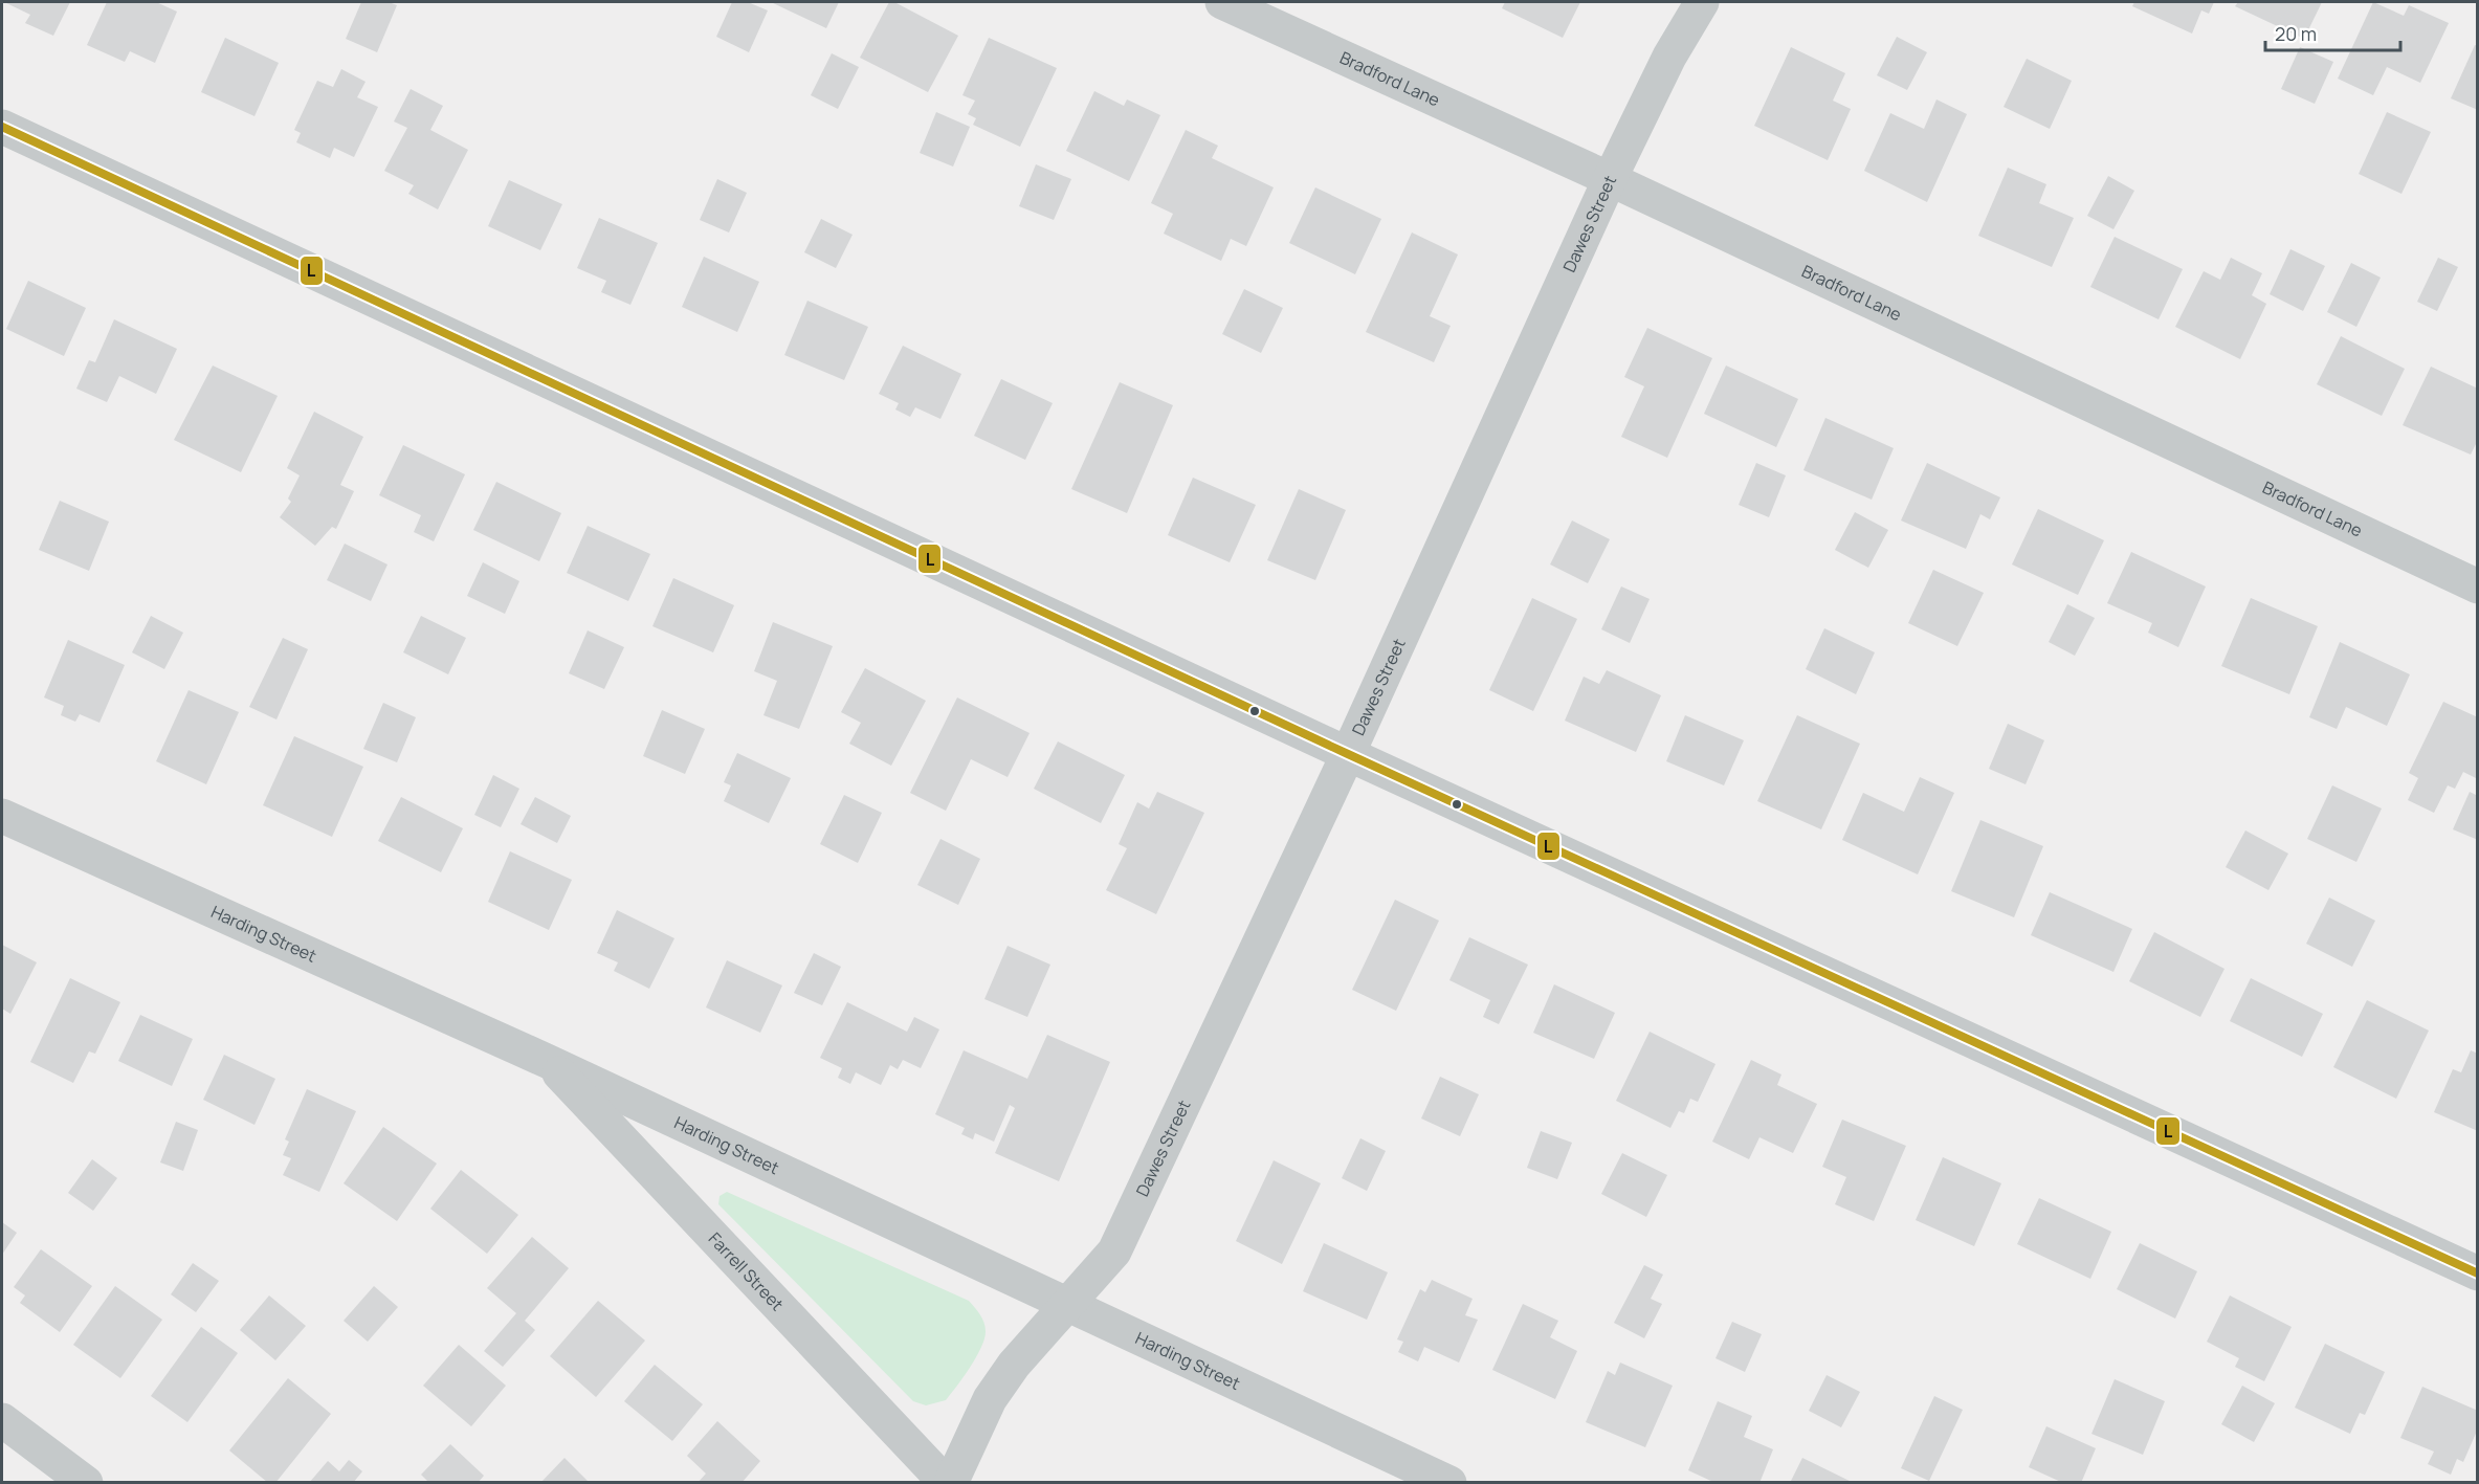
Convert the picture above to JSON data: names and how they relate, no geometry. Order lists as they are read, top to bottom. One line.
{"streets":{"street":["Bradford Lane","Dawes Street","Harding Street","Farrell Street"]},"crossings":[["Bradford Lane","Dawes Street"],["Dawes Street","Harding Street"],["Harding Street","Farrell Street"]],"lines":["transit line L"],"scale_bar":"20 m"}
